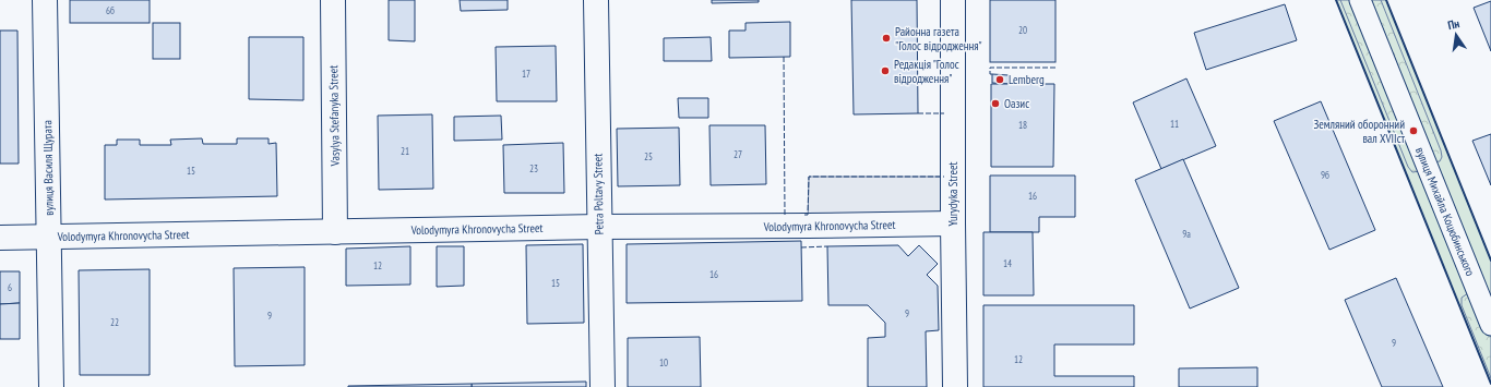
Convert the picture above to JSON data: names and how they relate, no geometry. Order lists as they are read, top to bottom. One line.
{"streets":{"street":["Vasylya Stefanyka Street","вулиця Василя Щурата","Petra Poltavy Street","Yurydyka Street","вулиця Михайла Коцюбинського","Volodymyra Khronovycha Street"]},"crossings":[["Vasylya Stefanyka Street","Volodymyra Khronovycha Street"],["вулиця Василя Щурата","Volodymyra Khronovycha Street"],["Petra Poltavy Street","Volodymyra Khronovycha Street"],["Yurydyka Street","Volodymyra Khronovycha Street"]],"places":["Районна газета \"Голос відродження\"","Редакція \"Голос відродження\"","Lemberg","Оазис","Земляний оборонний вал XVIIст"],"house_numbers":["6б","20","17","11","18","21","27","25","23","15","9б","16","9а","14","12","16","15","6","9","9","22","9","12","10"],"north":"top"}
